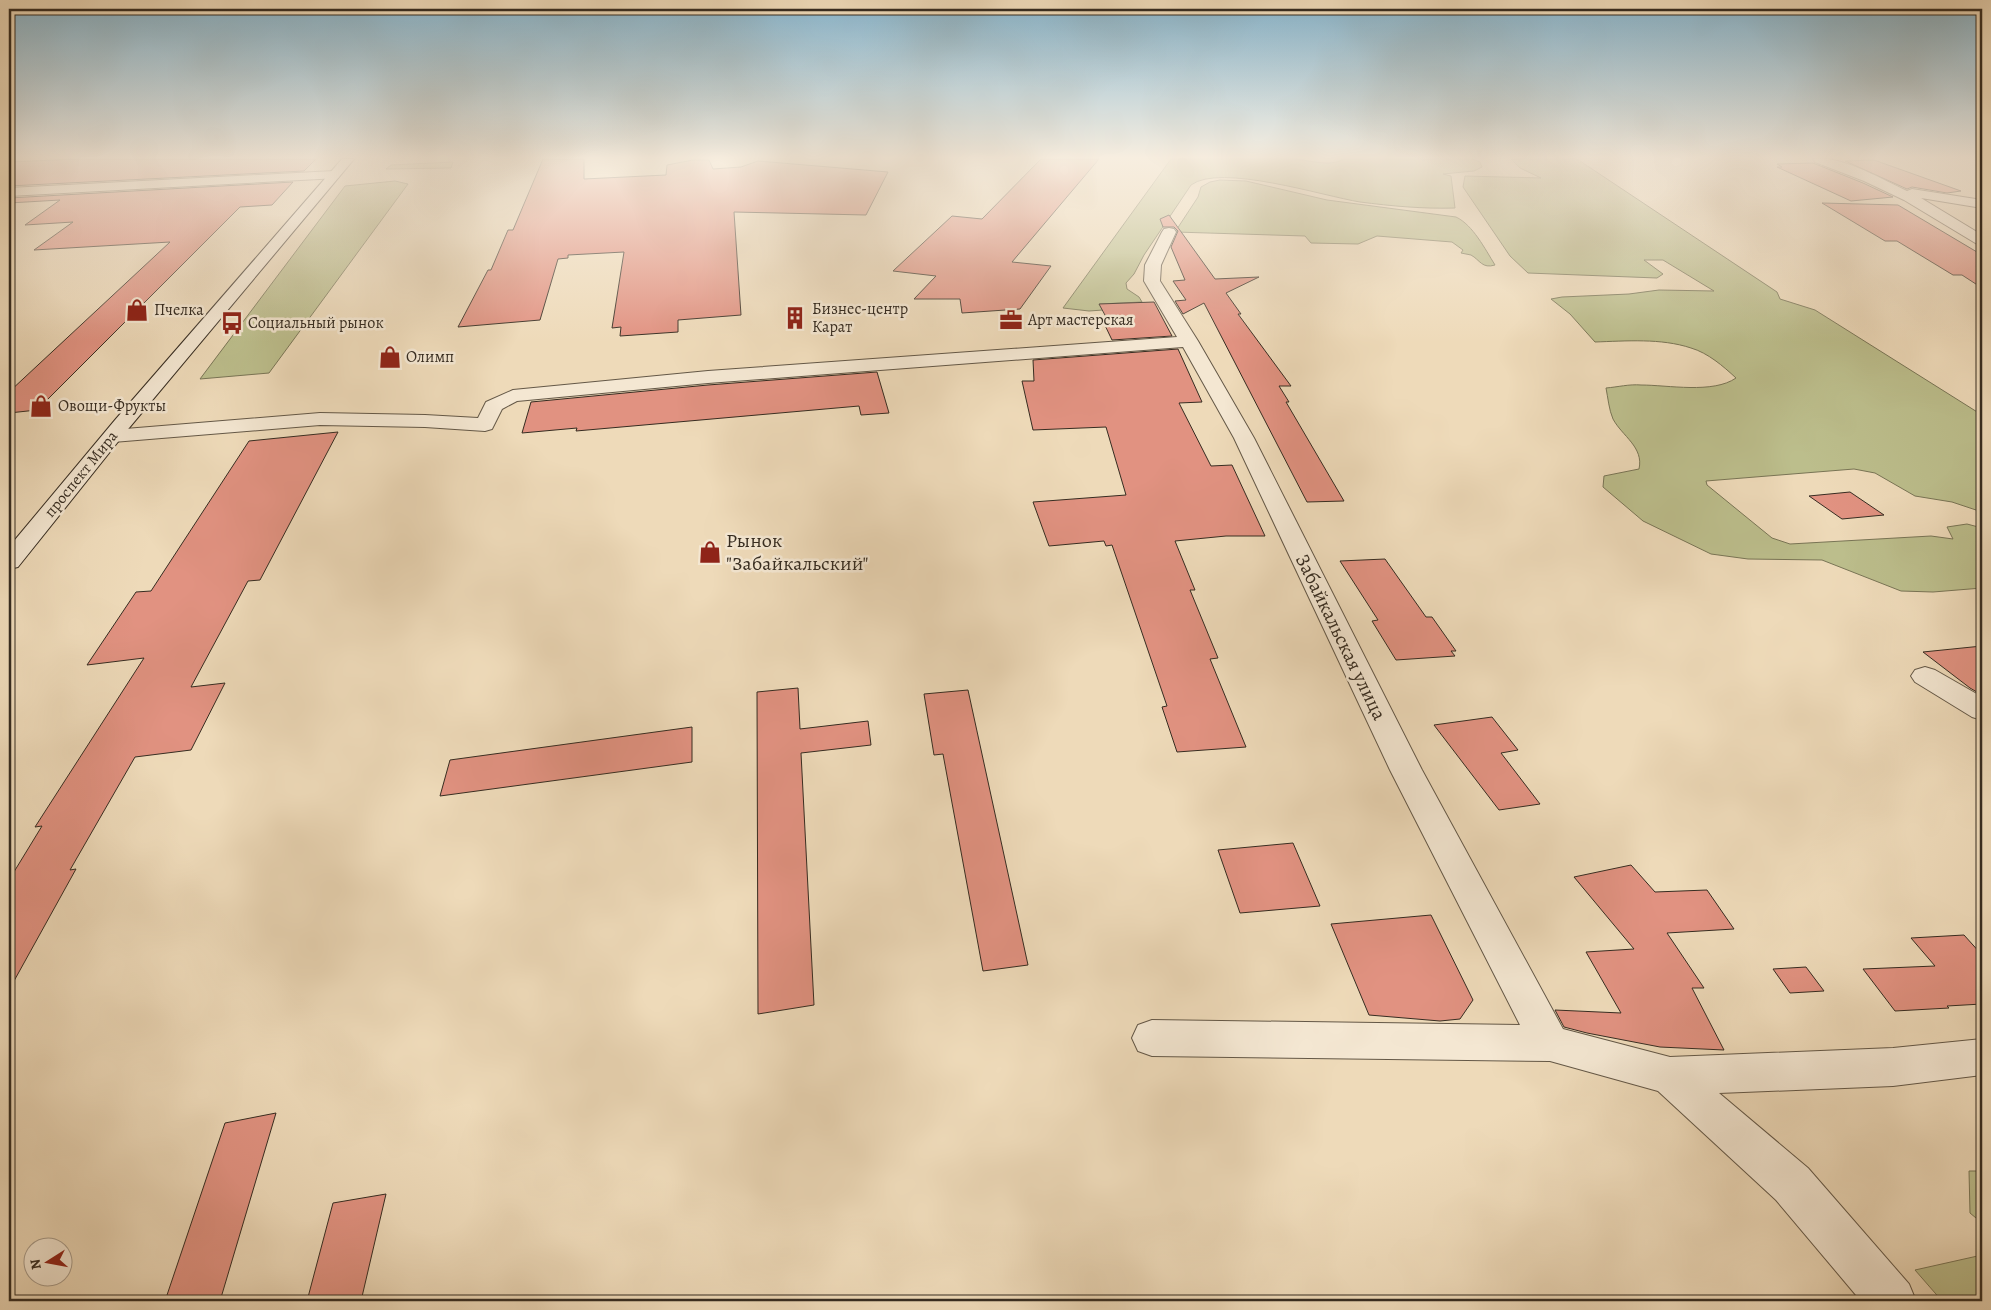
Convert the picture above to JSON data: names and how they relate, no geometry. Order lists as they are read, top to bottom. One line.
{"streets":{"street":["проспект Мира","Забайкальская улица"]},"places":{"shop":["Пчелка","Олимп","Овощи-Фрукты","Рынок \"Забайкальский\""],"building":["Бизнес-центр Карат"],"office":["Арт мастерская"],"bus stop":["Социальный рынок"]},"north":"left"}
